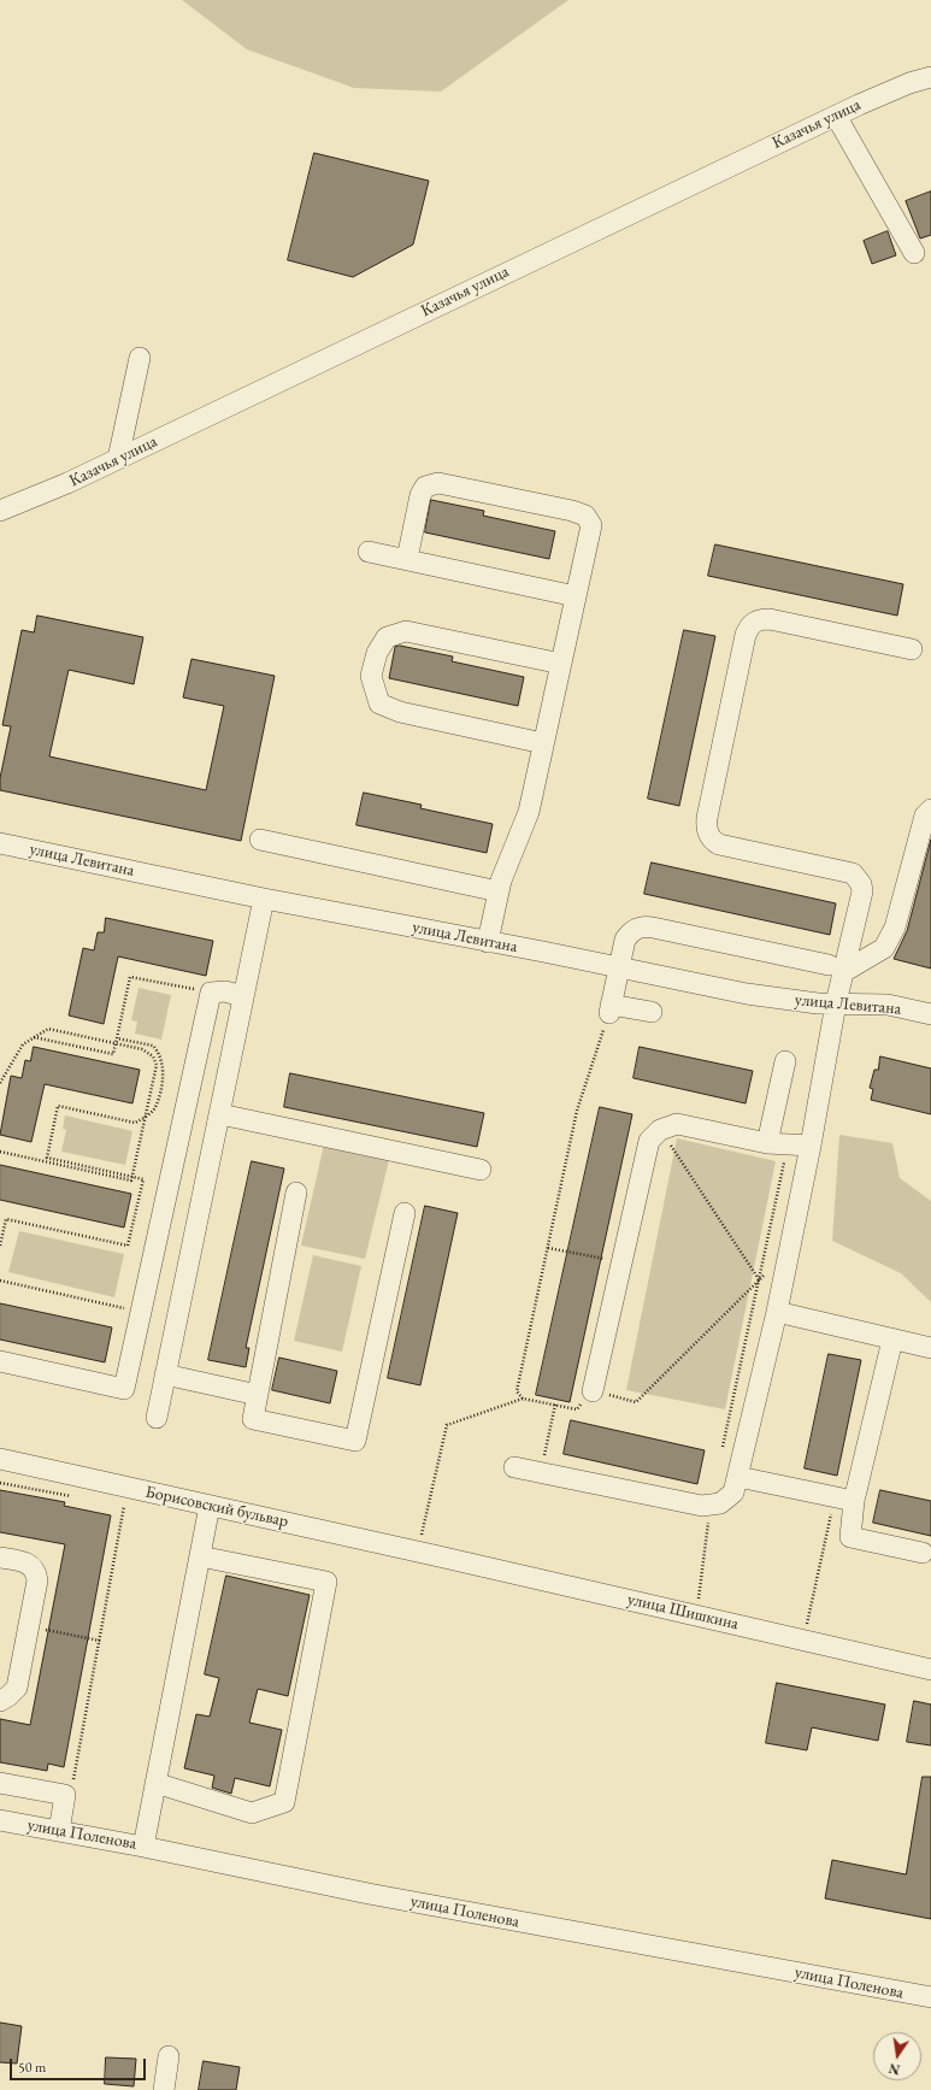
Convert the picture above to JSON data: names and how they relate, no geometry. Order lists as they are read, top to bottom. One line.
{"streets":{"street":["Казачья улица","улица Левитана","Борисовский бульвар","улица Шишкина","улица Поленова"]},"crossings":[["Борисовский бульвар","улица Шишкина"]],"scale_bar":"50 m","north":"bottom"}
